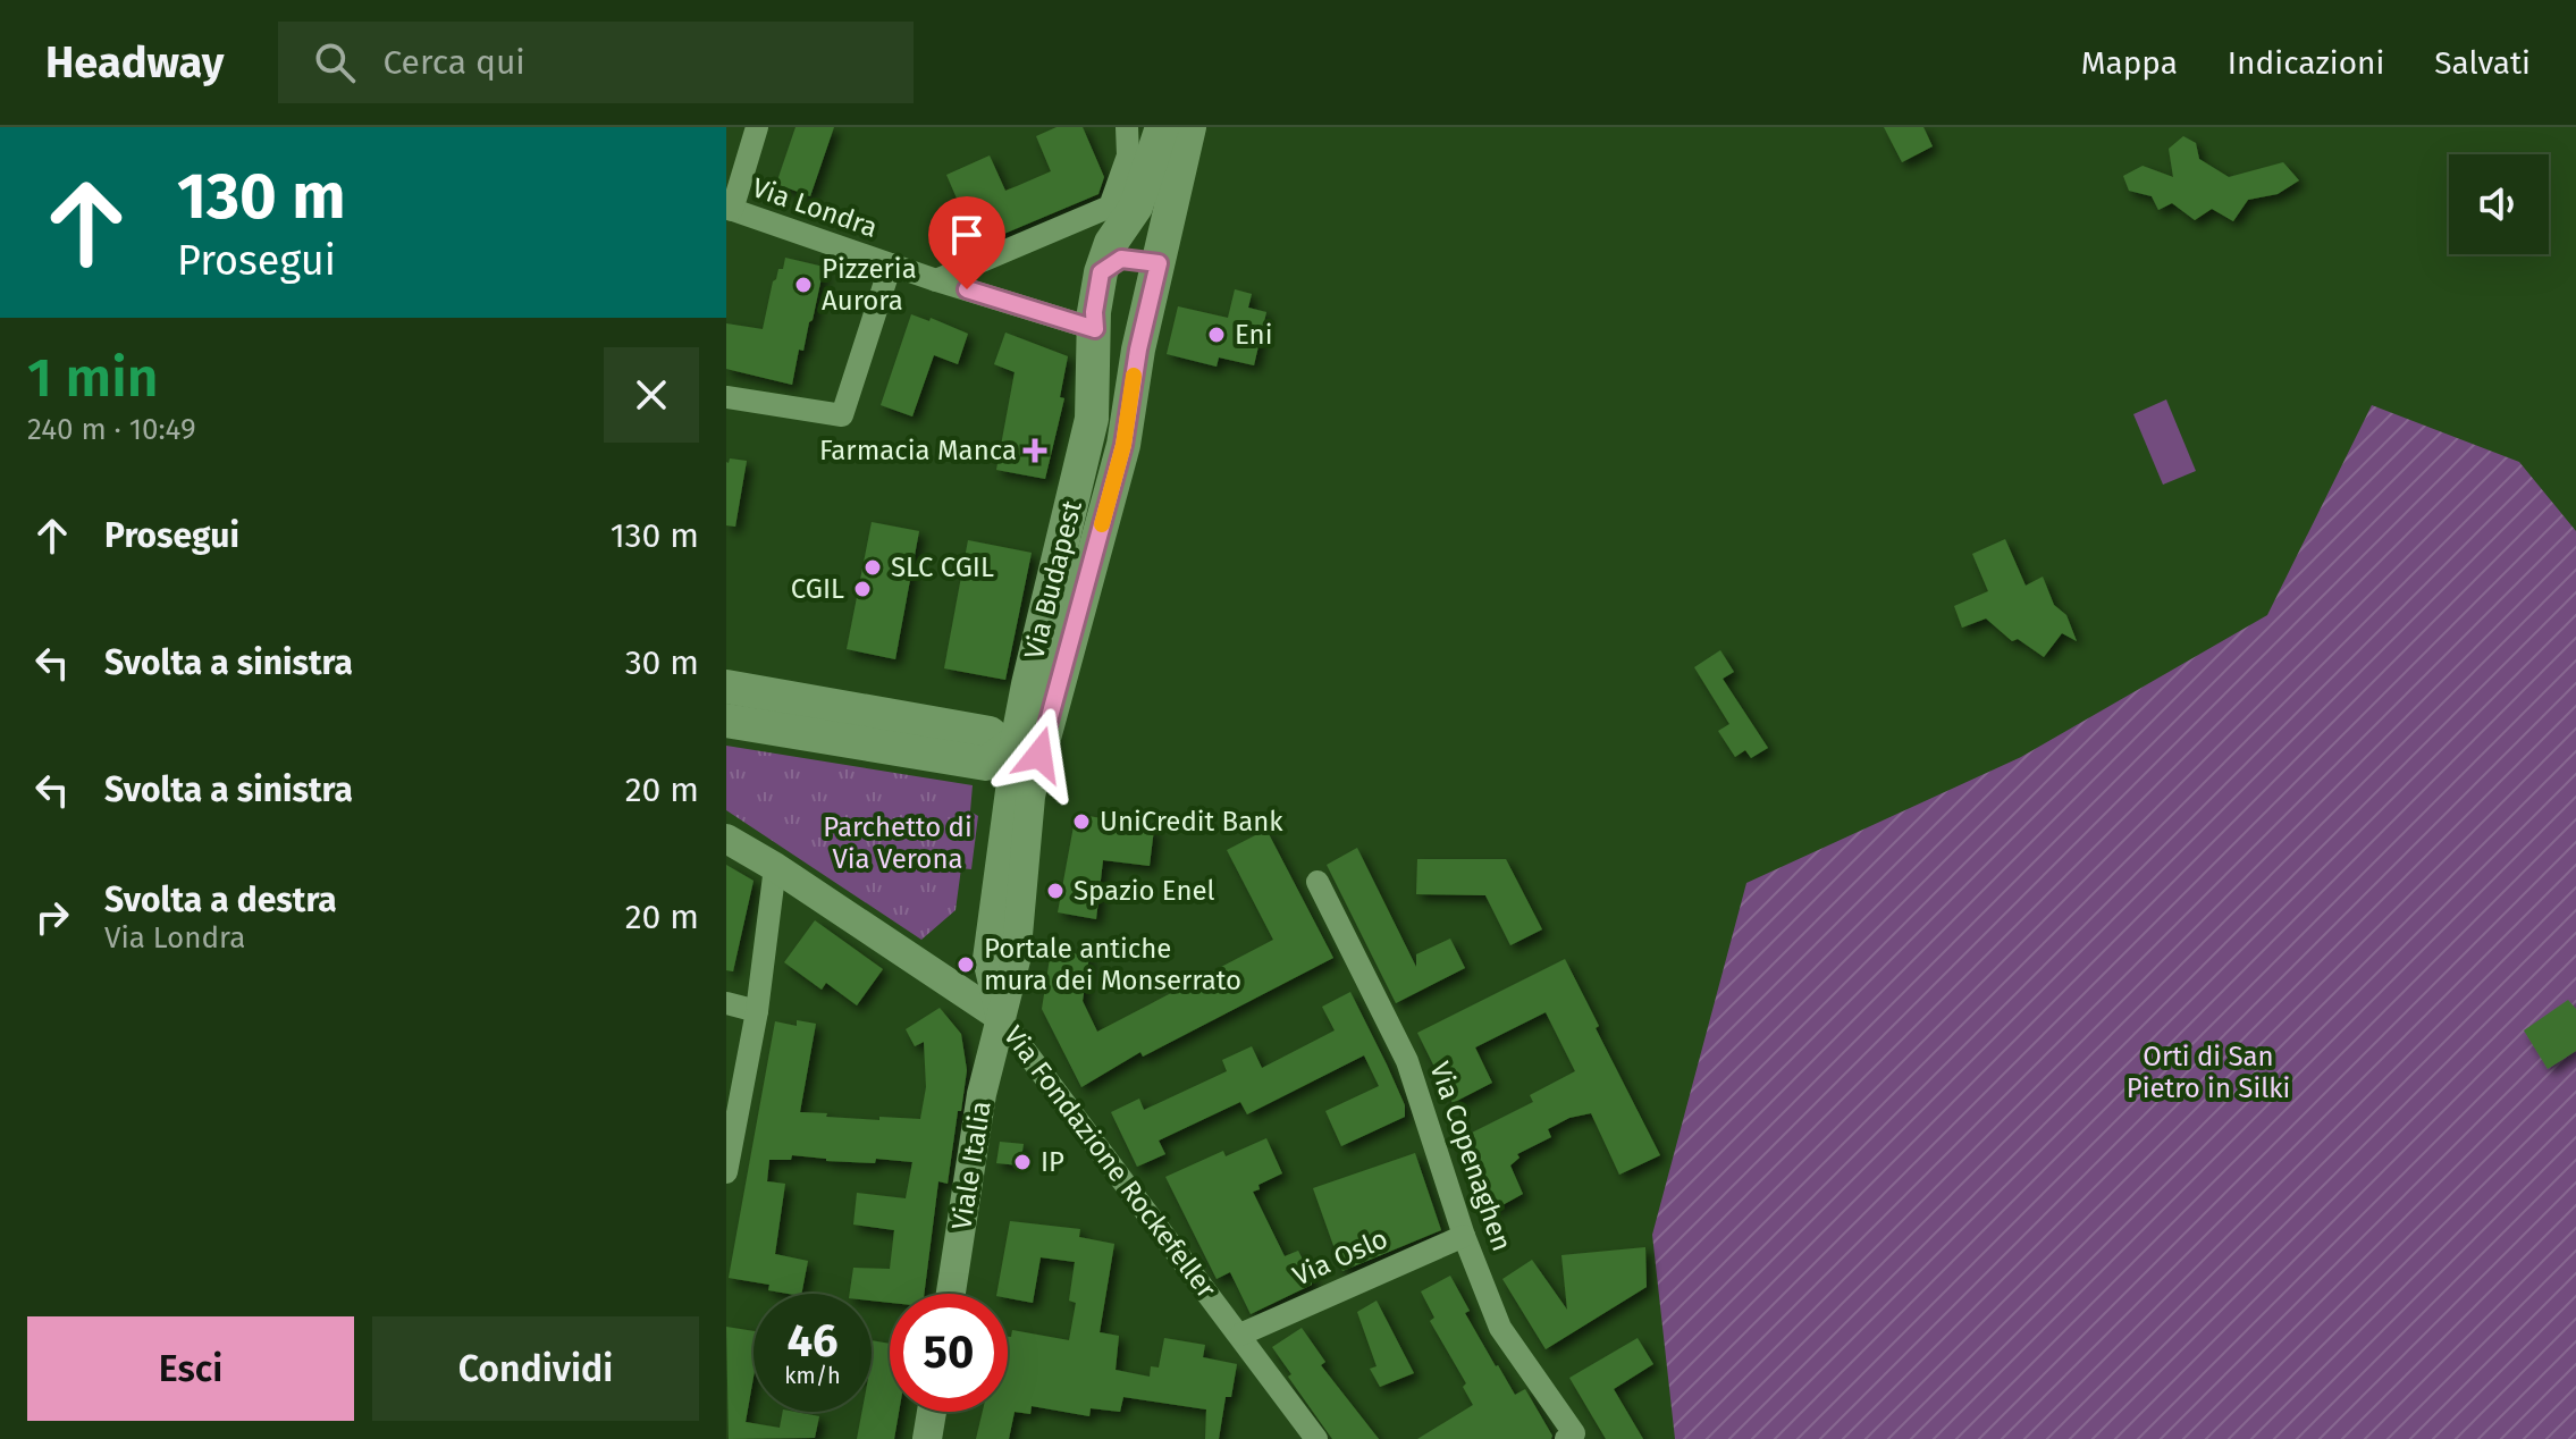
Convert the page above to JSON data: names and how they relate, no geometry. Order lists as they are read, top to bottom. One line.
{"streets":{"main road":["Via Budapest"],"street":["Via Londra","Via Copenaghen","Via Fondazione Rockefeller","Viale Italia","Via Oslo"]},"crossings":[["Via Londra","Via Budapest"],["Via Budapest","Via Fondazione Rockefeller"],["Via Budapest","Viale Italia"],["Via Copenaghen","Via Oslo"],["Via Fondazione Rockefeller","Viale Italia"],["Via Fondazione Rockefeller","Via Oslo"]],"parks":["Parchetto di Via Verona","Orti di San Pietro in Silki"],"places":{"other":["Pizzeria Aurora","Eni","SLC CGIL","CGIL","UniCredit Bank","Spazio Enel","Portale antiche mura dei Monserrato","IP"],"health":["Farmacia Manca"]},"page":{"header":"Headway","search":"Cerca qui","nav":["Mappa","Indicazioni","Salvati"],"turn":["130 m","Prosegui"],"heading":["1 min","240 m · 10:49"],"list":[{"name":"Prosegui","value":"130 m"},{"name":"Svolta a sinistra","value":"30 m"},{"name":"Svolta a sinistra","value":"20 m"},{"name":"Svolta a destra","note":"Via Londra","value":"20 m"}],"speed":"46 km/h","limit":"50","buttons":["Esci","Condividi"]}}
